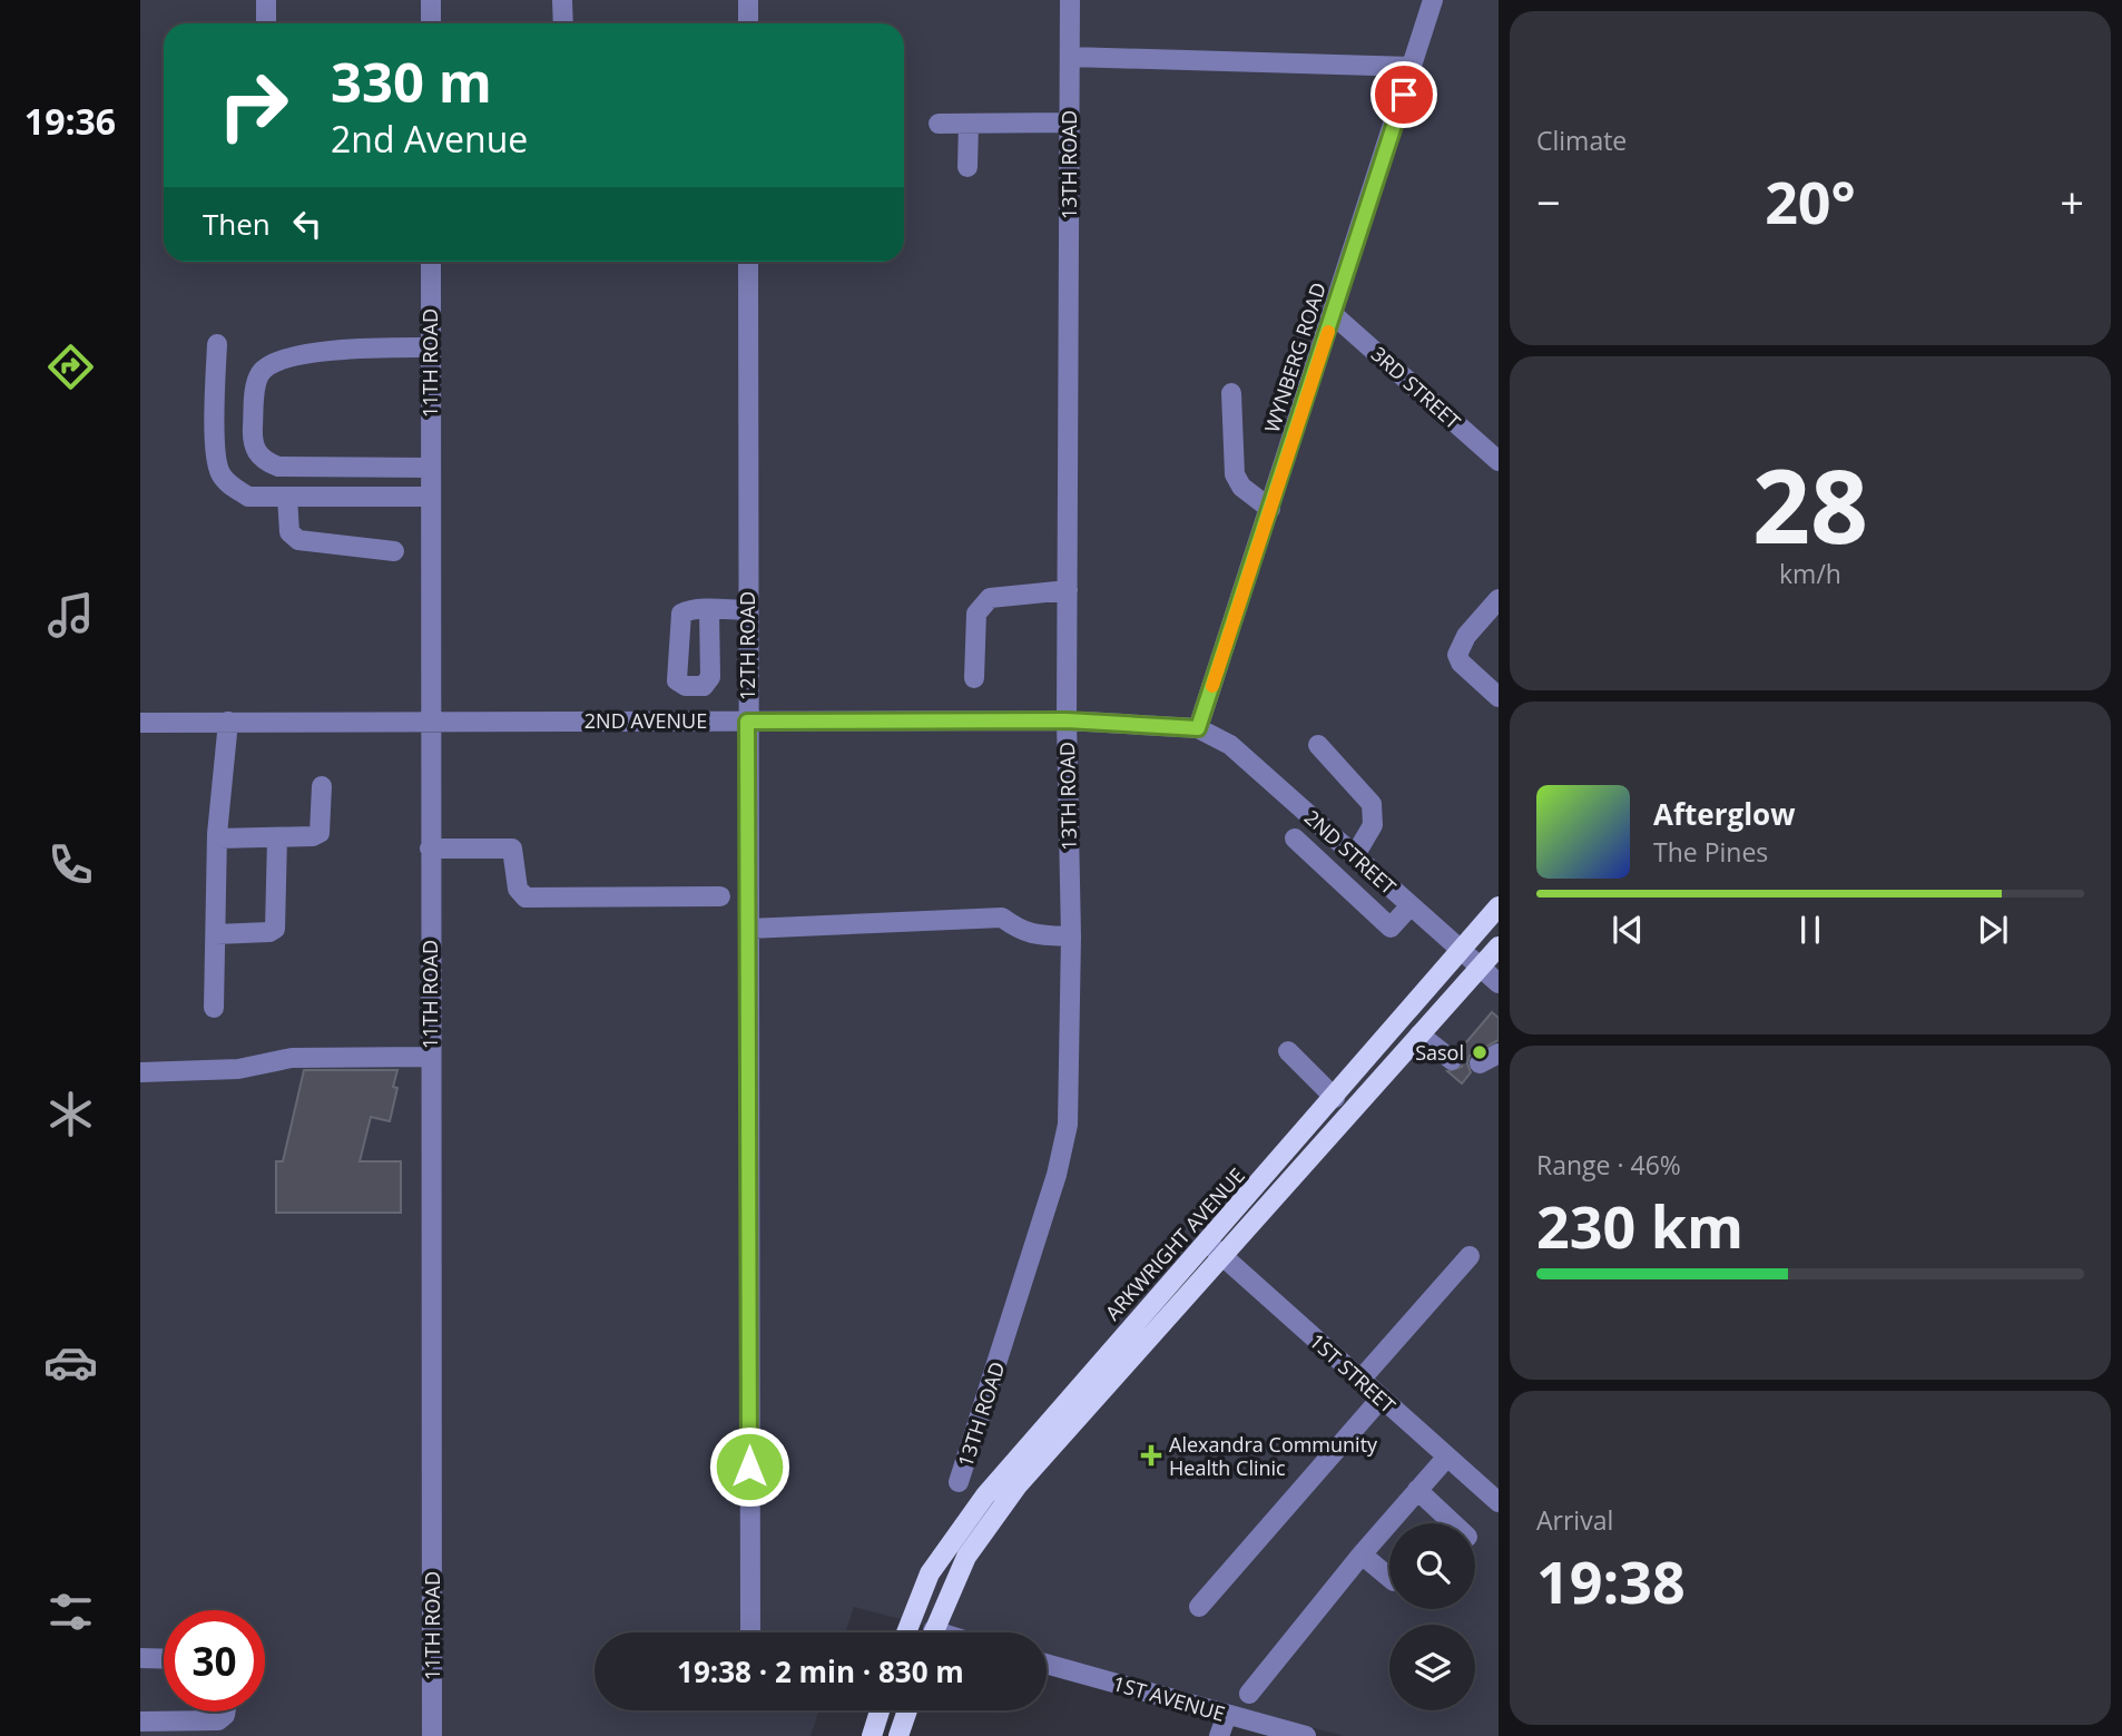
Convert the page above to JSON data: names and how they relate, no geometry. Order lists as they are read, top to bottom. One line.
{"streets":{"main road":["ARKWRIGHT AVENUE"],"street":["13TH ROAD","WYNBERG ROAD","11TH ROAD","3RD STREET","12TH ROAD","2ND AVENUE","2ND STREET","1ST STREET","1ST AVENUE"]},"crossings":[["13TH ROAD","2ND AVENUE"],["WYNBERG ROAD","3RD STREET"],["WYNBERG ROAD","2ND AVENUE"],["WYNBERG ROAD","2ND STREET"],["11TH ROAD","2ND AVENUE"],["12TH ROAD","2ND AVENUE"],["2ND AVENUE","2ND STREET"],["2ND STREET","ARKWRIGHT AVENUE"],["ARKWRIGHT AVENUE","1ST STREET"]],"places":{"other":["Sasol"],"health":["Alexandra Community Health Clinic"]},"page":{"tabs":"19:36","tile":["Climate",["28","km/h"],["Range · 46%","230 km"],["Arrival","19:38"]],"turn":["330 m","2nd Avenue"],"heat":["−","20°","+"],"then":"Then","song":["Afterglow","The Pines"],"limit":"30","trip":"19:38 · 2 min · 830 m"}}
